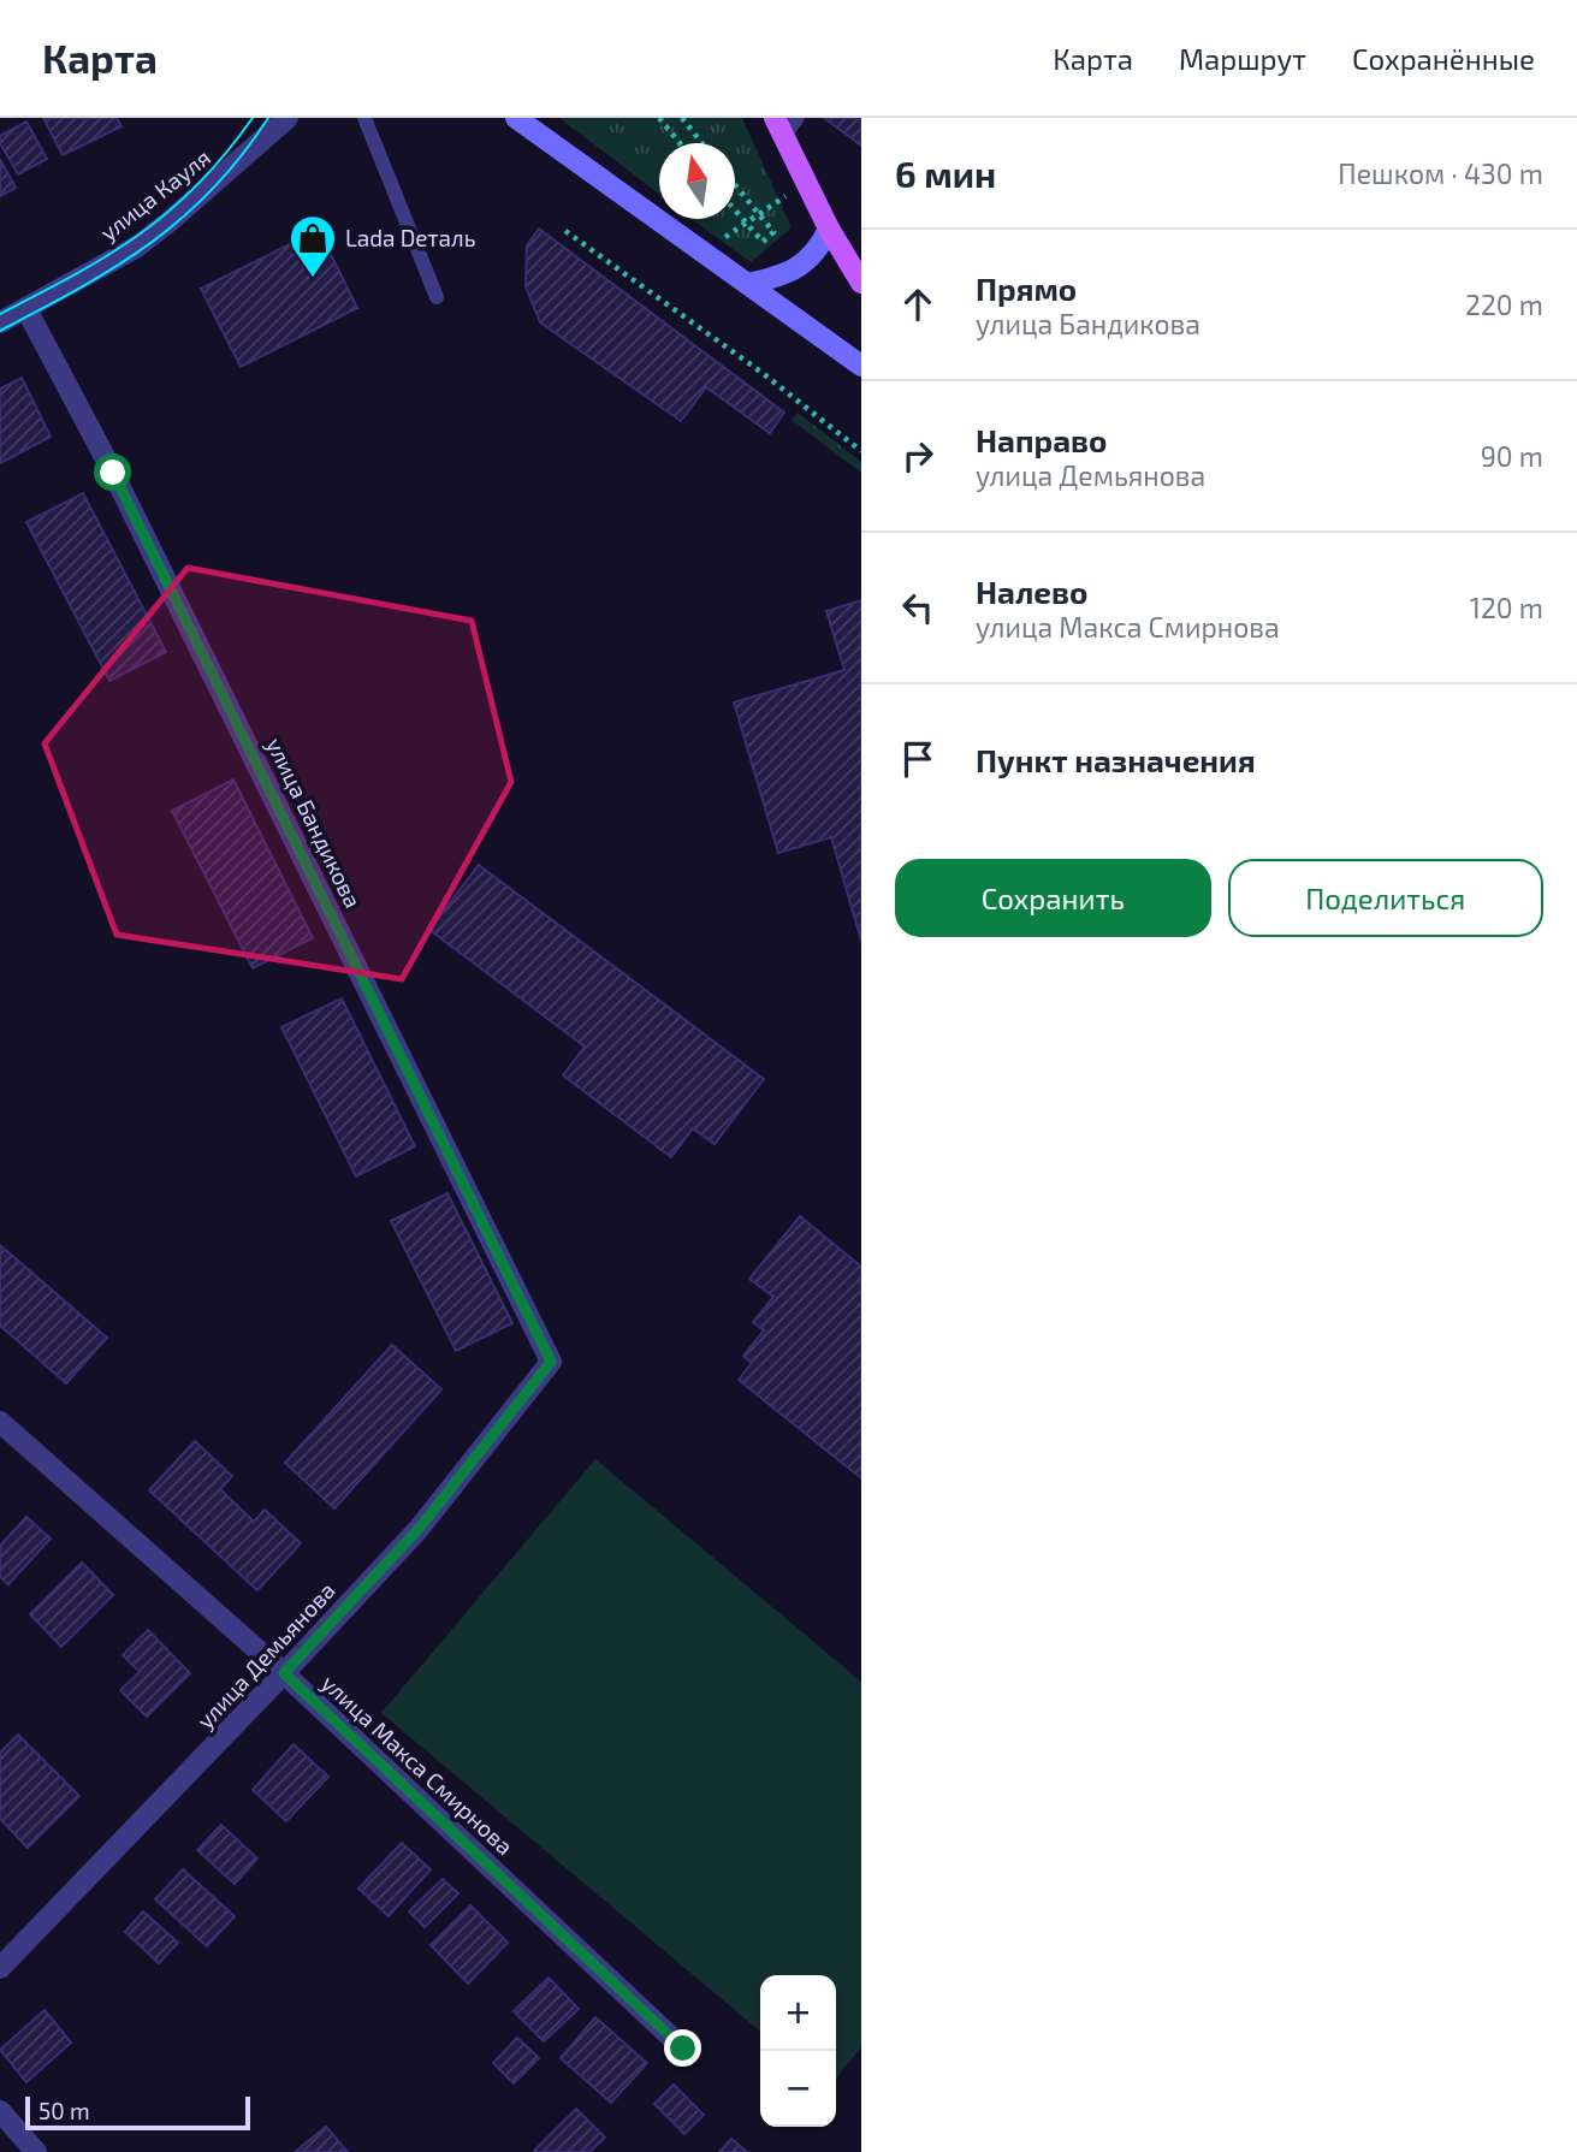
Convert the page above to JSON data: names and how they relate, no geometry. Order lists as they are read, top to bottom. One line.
{"streets":{"street":["улица Кауля","улица Бандикова","улица Демьянова","улица Макса Смирнова"]},"crossings":[["улица Кауля","улица Бандикова"],["улица Бандикова","улица Демьянова"],["улица Демьянова","улица Макса Смирнова"]],"places":{"shop":["Lada Dеталь"]},"scale_bar":"50 m","north":"top","page":{"header":"Карта","nav":["Карта","Маршрут","Сохранённые"],"heading":["6 мин","Пешком · 430 m"],"list":[["Прямо","улица Бандикова","220 m"],["Направо","улица Демьянова","90 m"],["Налево","улица Макса Смирнова","120 m"],"Пункт назначения"],"buttons":["Сохранить","Поделиться"],"map_buttons":["+","−"],"scale":"50 m"}}
